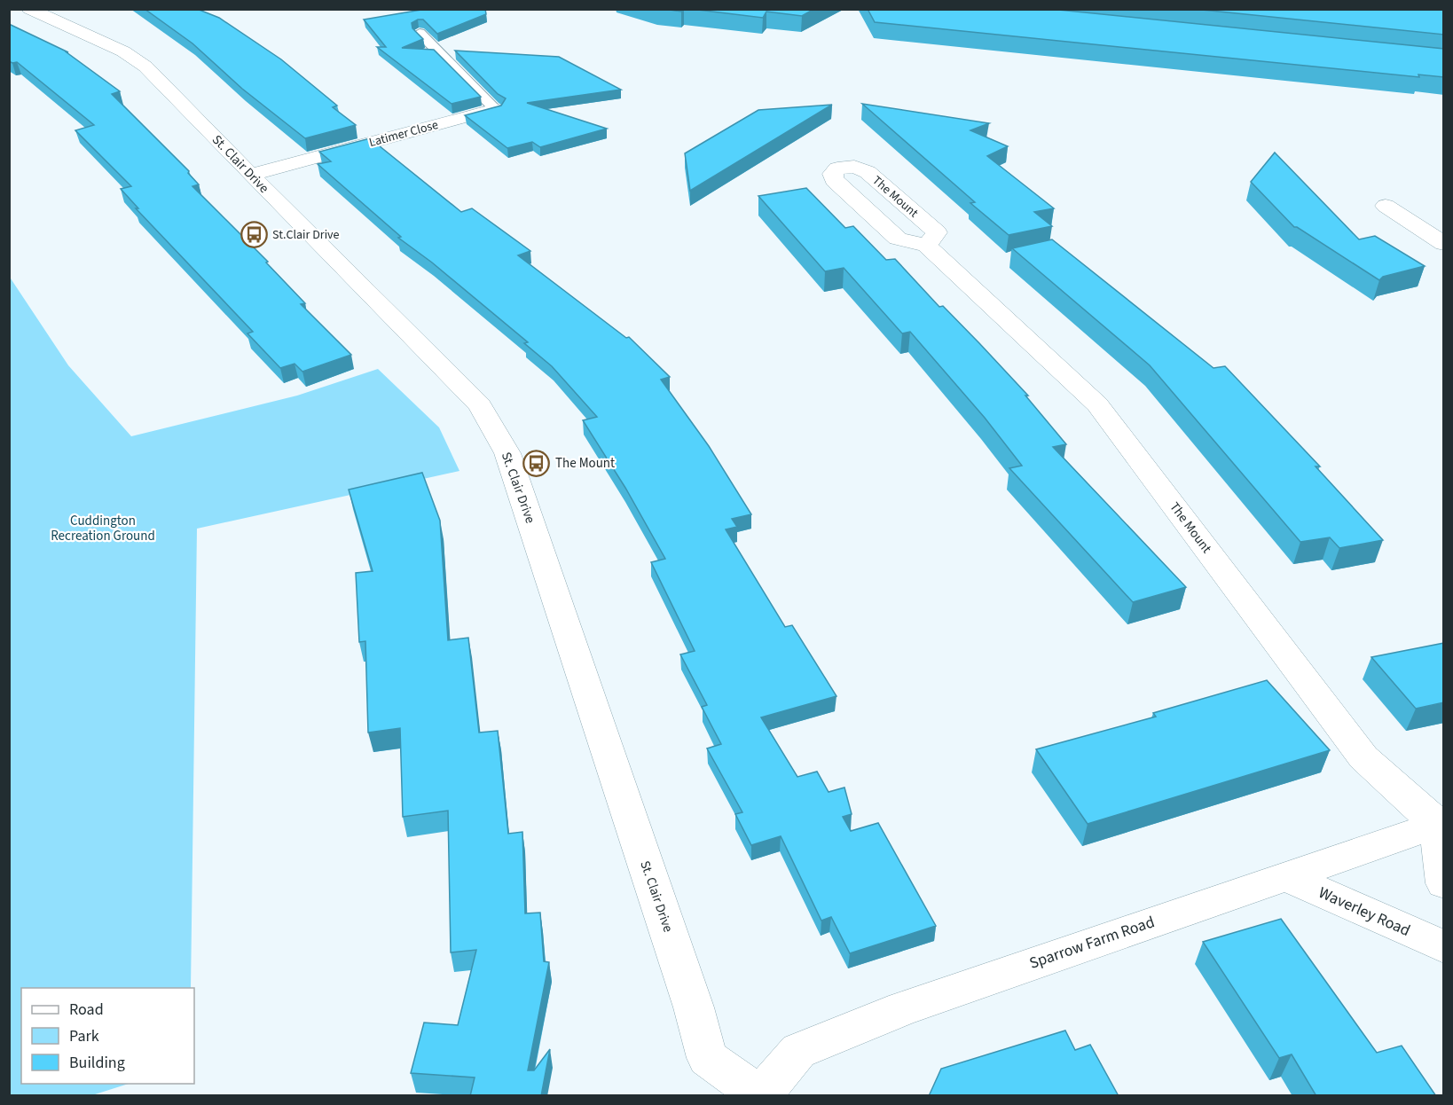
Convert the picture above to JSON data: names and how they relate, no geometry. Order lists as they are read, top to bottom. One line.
{"streets":{"street":["Latimer Close","St. Clair Drive","The Mount","Waverley Road","Sparrow Farm Road"]},"crossings":[["Latimer Close","St. Clair Drive"],["St. Clair Drive","Sparrow Farm Road"],["The Mount","Sparrow Farm Road"],["Waverley Road","Sparrow Farm Road"]],"parks":["Cuddington Recreation Ground"],"places":{"bus stop":["St.Clair Drive","The Mount"]},"legend":["Road","Park","Building"]}
